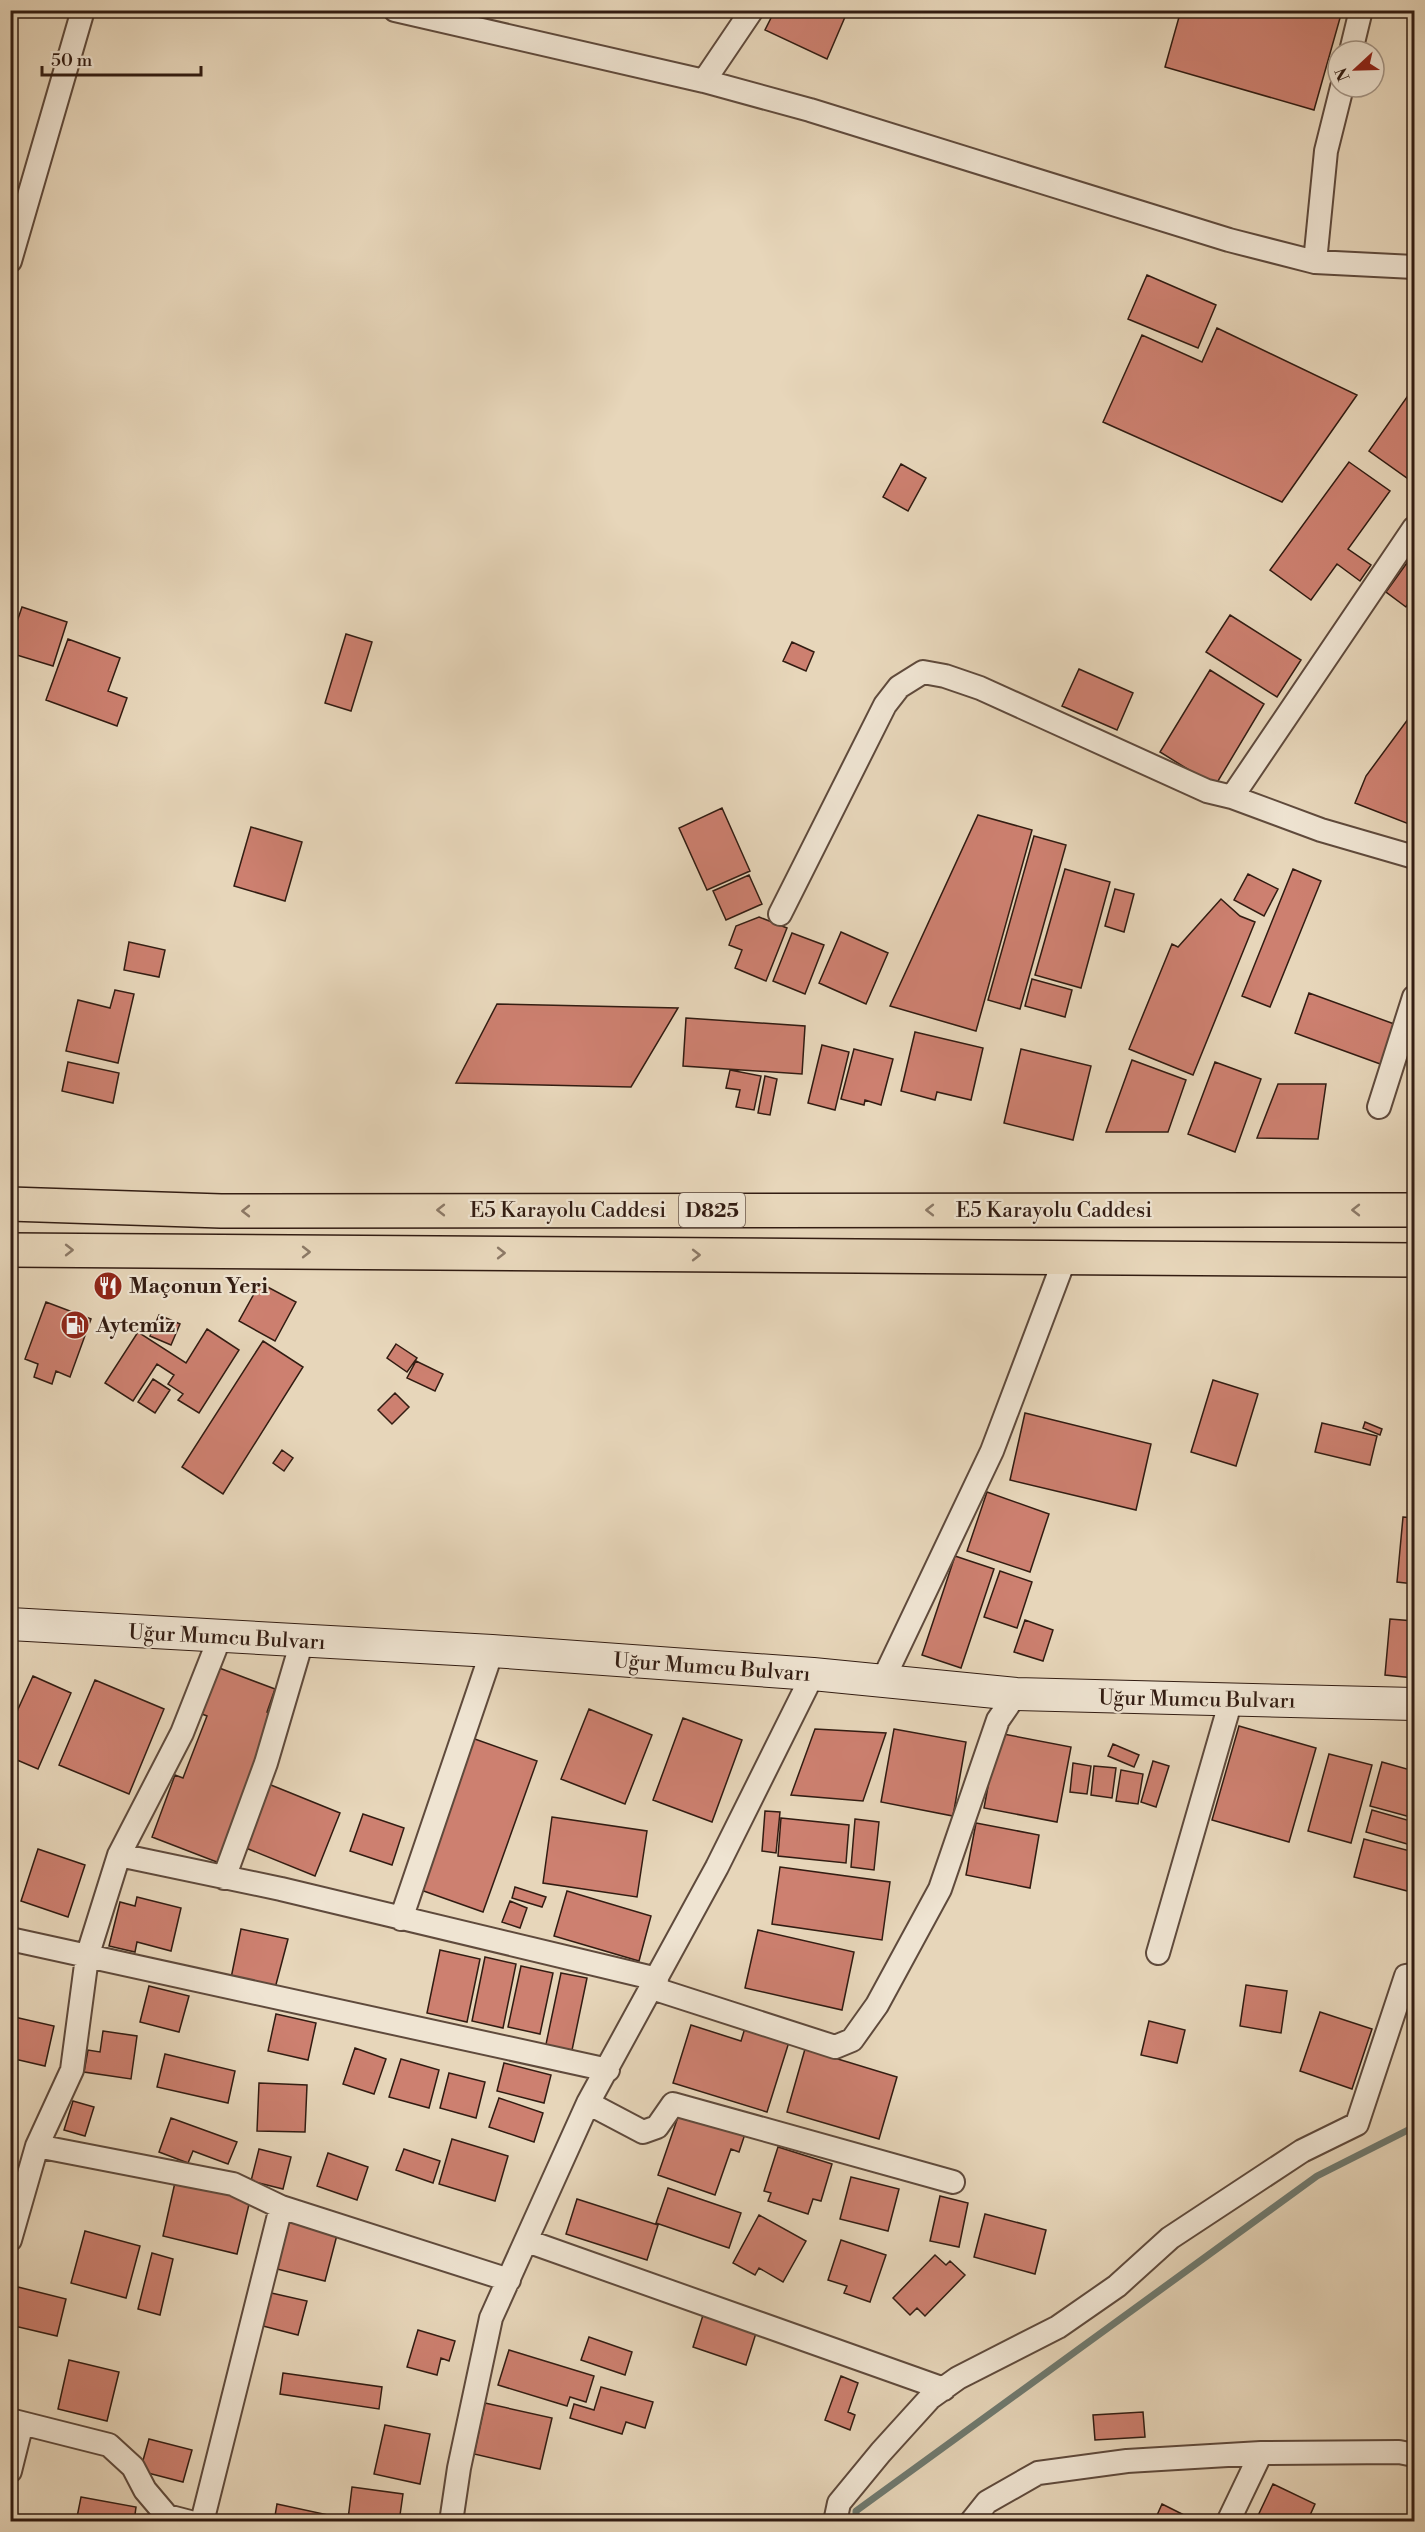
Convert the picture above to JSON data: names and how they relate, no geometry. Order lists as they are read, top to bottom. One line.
{"streets":{"highway":["E5 Karayolu Caddesi","D825"],"street":["Uğur Mumcu Bulvarı"]},"places":{"restaurant":["Maçonun Yeri"],"fuel station":["Aytemiz"]},"scale_bar":"50 m","north":"left"}
